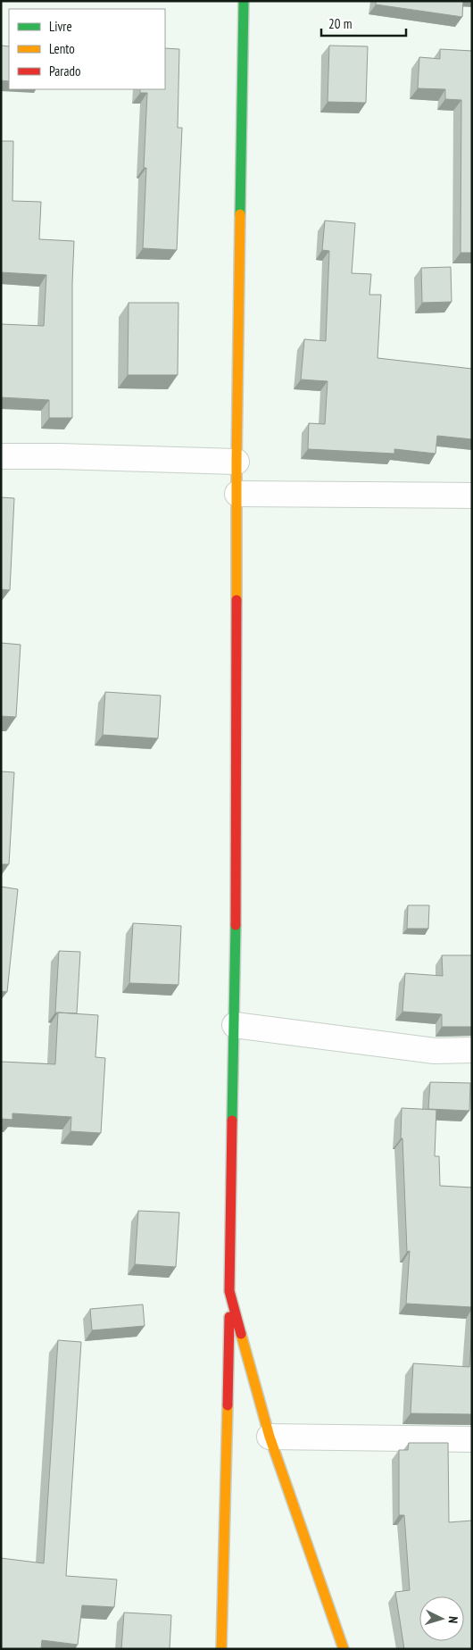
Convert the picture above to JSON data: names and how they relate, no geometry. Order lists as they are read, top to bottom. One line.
{"legend":["Livre","Lento","Parado"],"scale_bar":"20 m","north":"right"}
